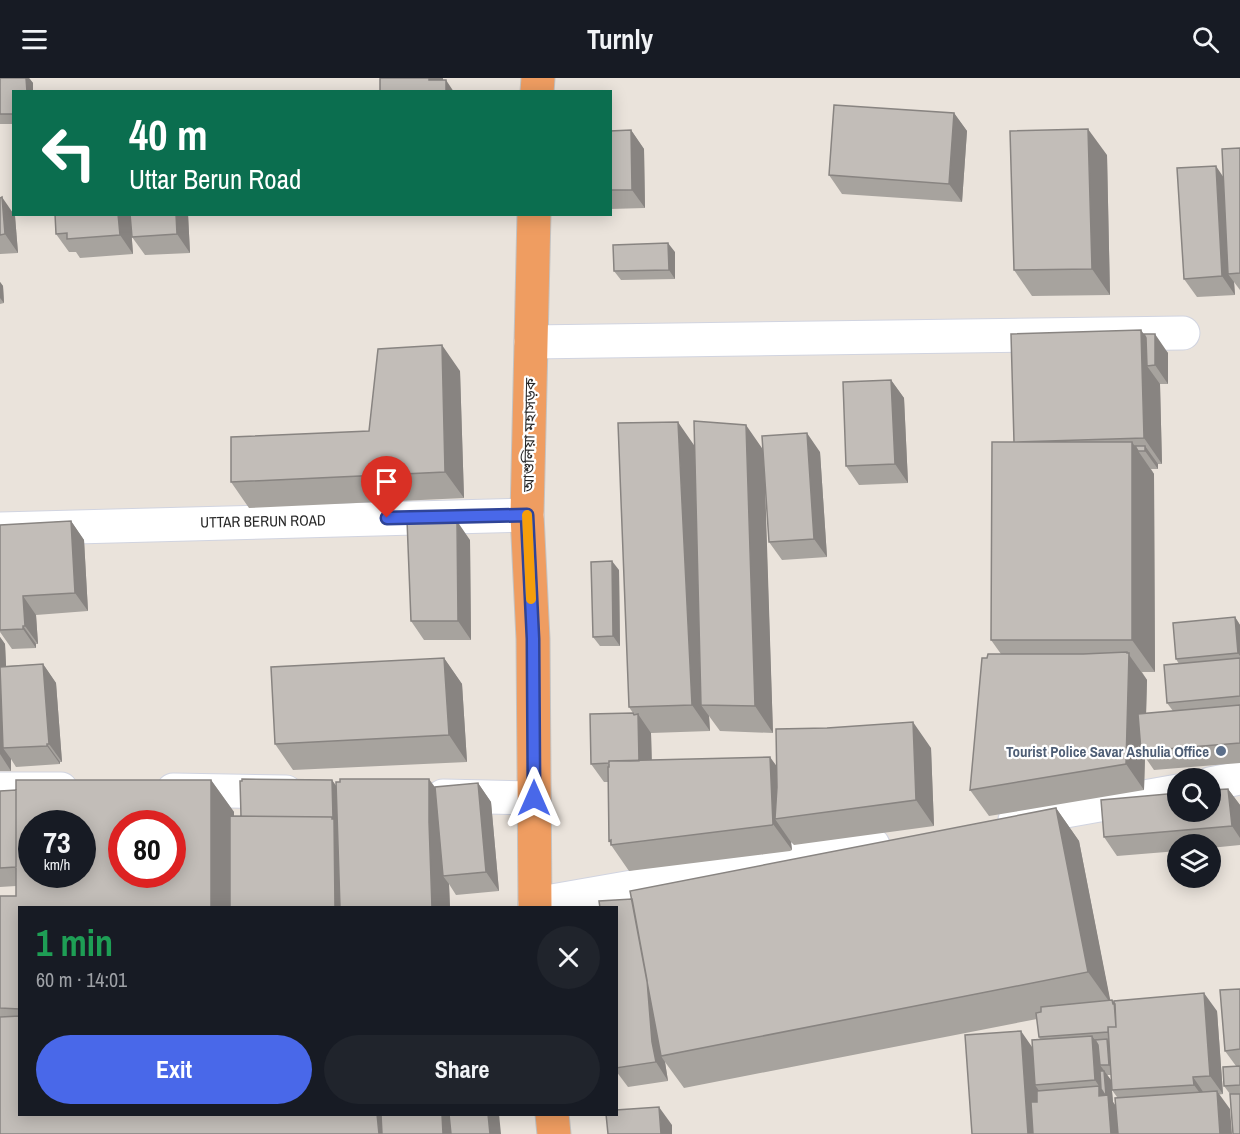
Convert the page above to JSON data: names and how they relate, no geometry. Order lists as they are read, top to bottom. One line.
{"streets":{"highway":["আশুলিয়া মহাসড়ক"],"street":["UTTAR BERUN ROAD"]},"crossings":[["আশুলিয়া মহাসড়ক","UTTAR BERUN ROAD"]],"places":["Tourist Police Savar Ashulia Office"],"page":{"header":"Turnly","turn":["40 m","Uttar Berun Road"],"speed":"73 km/h","limit":"80","heading":["1 min","60 m · 14:01"],"buttons":["Exit","Share"]}}
